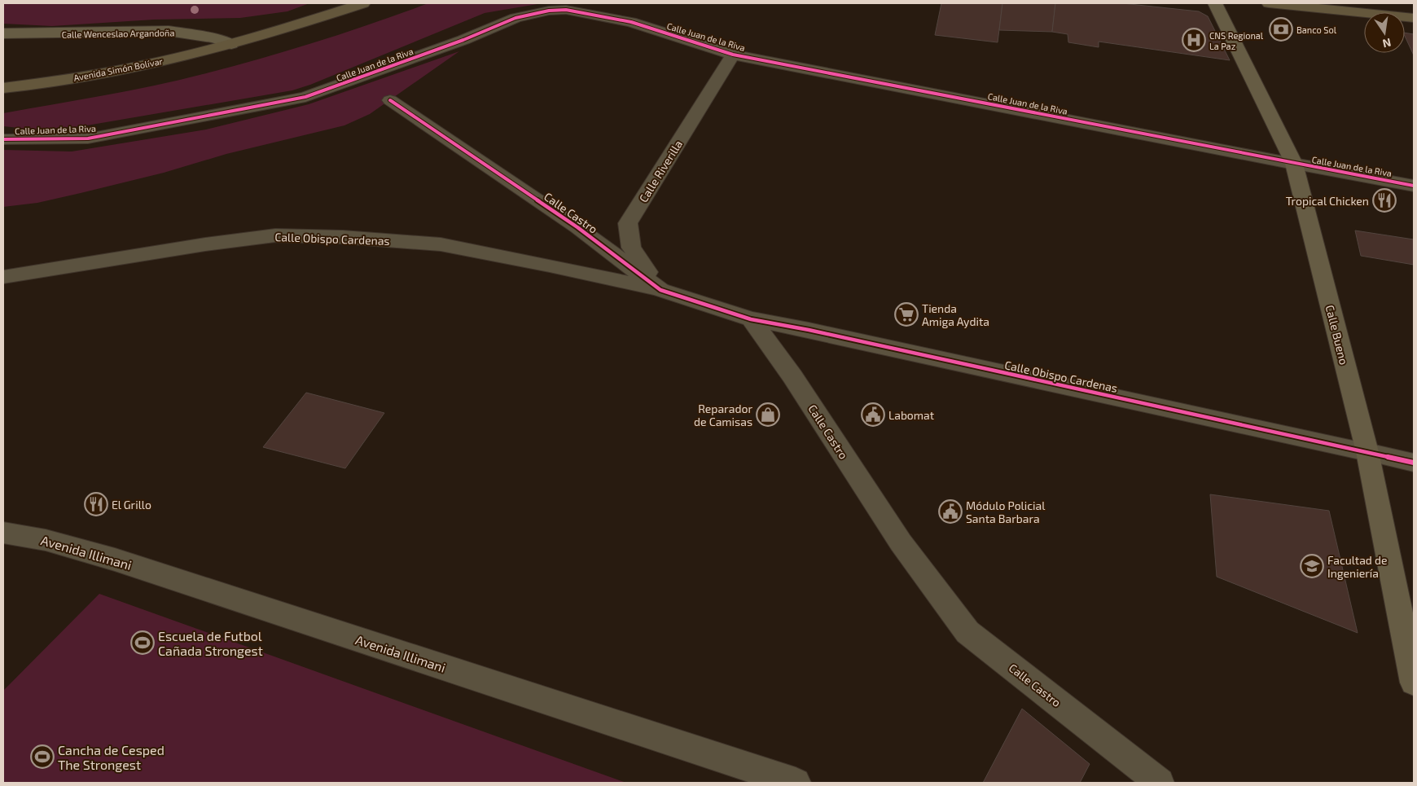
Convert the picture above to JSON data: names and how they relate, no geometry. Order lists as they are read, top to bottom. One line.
{"streets":{"main road":["Calle Wenceslao Argandoña","Avenida Simón Bolívar","Calle Bueno"],"street":["Calle Juan de la Riva","Calle Riverilla","Calle Castro","Calle Obispo Cardenas","Avenida Illimani"]},"crossings":[["Calle Wenceslao Argandoña","Avenida Simón Bolívar"],["Calle Juan de la Riva","Calle Riverilla"],["Calle Juan de la Riva","Calle Bueno"],["Calle Riverilla","Calle Castro"],["Calle Riverilla","Calle Obispo Cardenas"],["Calle Castro","Calle Obispo Cardenas"],["Calle Obispo Cardenas","Calle Bueno"]],"places":{"bank":["Banco Sol"],"hospital":["CNS Regional La Paz"],"restaurant":["Tropical Chicken","El Grillo"],"supermarket":["Tienda Amiga Aydita"],"shop":["Reparador de Camisas"],"public building":["Labomat","Módulo Policial Santa Barbara"],"school or university":["Facultad de Ingeniería"],"sports":["Escuela de Futbol Cañada Strongest","Cancha de Cesped The Strongest"]},"north":"bottom"}
